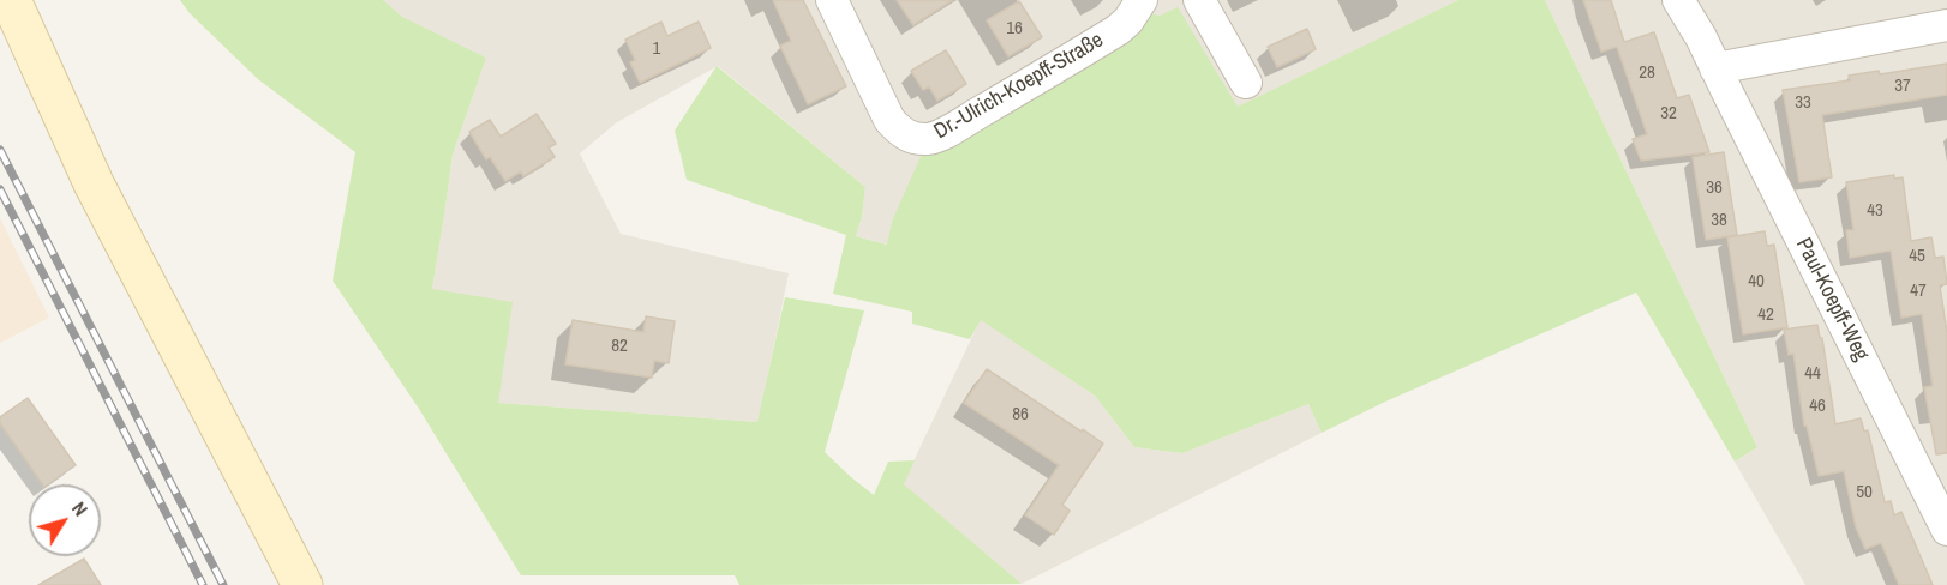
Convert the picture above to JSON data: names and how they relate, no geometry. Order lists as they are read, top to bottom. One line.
{"streets":{"street":["Dr.-Ulrich-Koepff-Straße","Paul-Koepff-Weg"]},"house_numbers":["16","1","28","37","33","32","36","43","38","45","40","47","42","82","44","46","86","50"],"north":"top right"}
